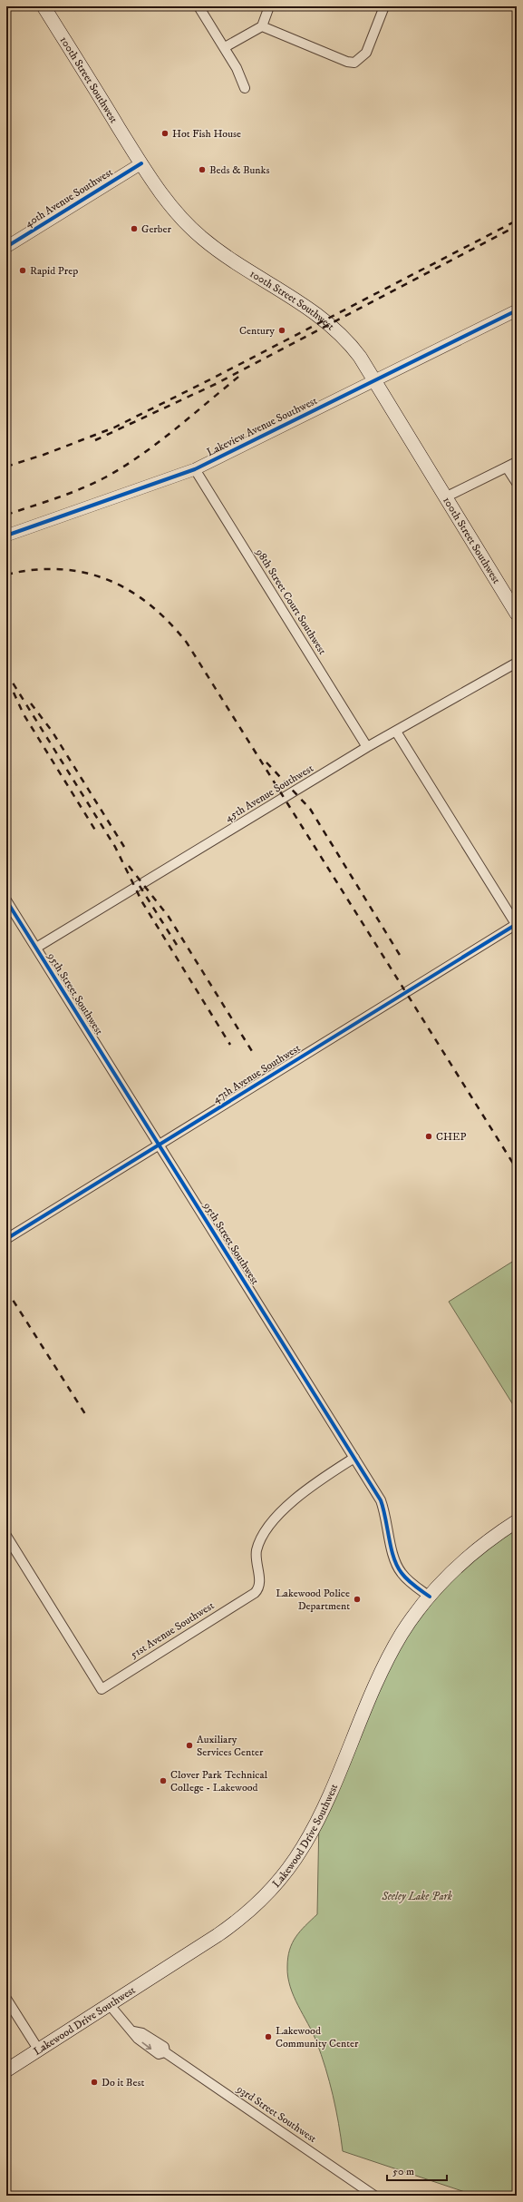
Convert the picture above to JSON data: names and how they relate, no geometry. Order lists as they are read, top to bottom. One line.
{"streets":{"main road":["100th Street Southwest","Lakewood Drive Southwest"],"street":["40th Avenue Southwest","Lakeview Avenue Southwest","98th Street Court Southwest","45th Avenue Southwest","95th Street Southwest","47th Avenue Southwest","51st Avenue Southwest","93rd Street Southwest"]},"crossings":[["100th Street Southwest","40th Avenue Southwest"],["100th Street Southwest","Lakeview Avenue Southwest"],["Lakeview Avenue Southwest","98th Street Court Southwest"],["98th Street Court Southwest","45th Avenue Southwest"],["45th Avenue Southwest","95th Street Southwest"],["95th Street Southwest","47th Avenue Southwest"],["95th Street Southwest","51st Avenue Southwest"],["95th Street Southwest","Lakewood Drive Southwest"],["Lakewood Drive Southwest","93rd Street Southwest"]],"parks":["Seeley Lake Park"],"places":["Hot Fish House","Beds & Bunks","Gerber","Rapid Prep","Century","CHEP","Lakewood Police Department","Auxiliary Services Center","Clover Park Technical College - Lakewood","Lakewood Community Center","Do it Best"],"scale_bar":"50 m"}
